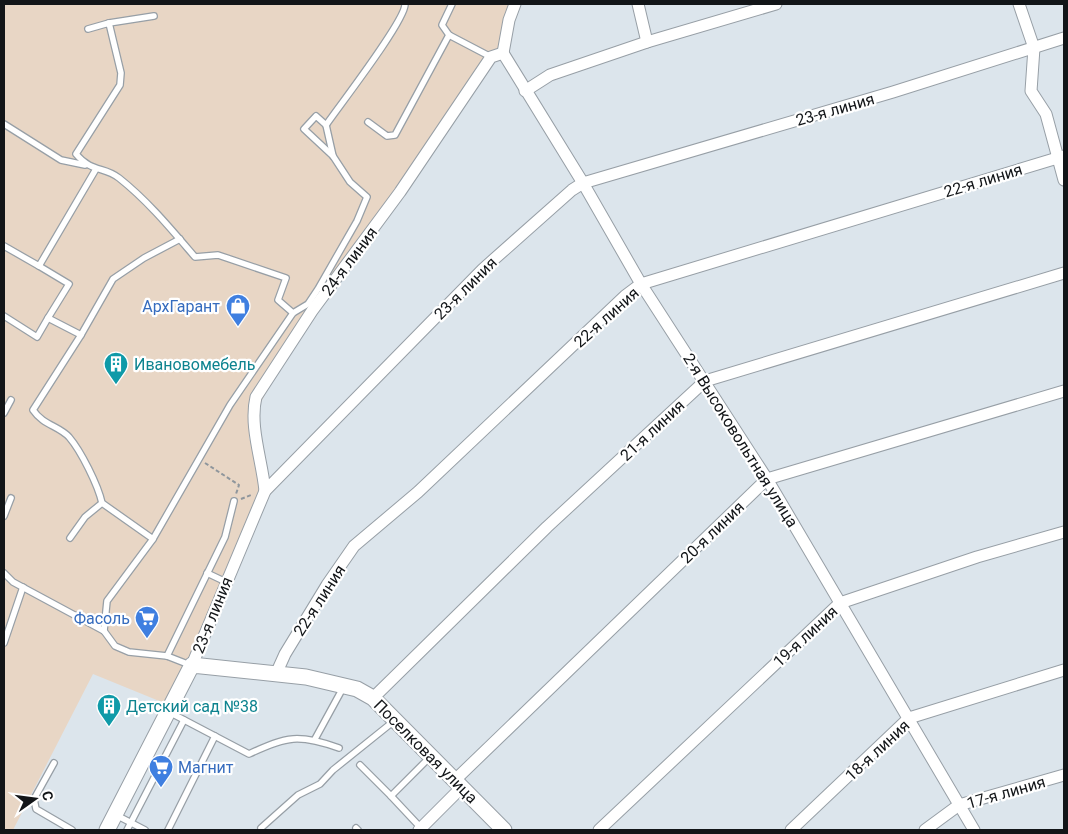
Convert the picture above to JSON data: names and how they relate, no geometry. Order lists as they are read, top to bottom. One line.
{"streets":{"street":["23-я линия","22-я линия","24-я линия","21-я линия","2-я Высоковольтная улица","20-я линия","19-я линия","18-я линия","Поселковая улица","17-я линия"]},"crossings":[["23-я линия","24-я линия"],["23-я линия","2-я Высоковольтная улица"],["23-я линия","Поселковая улица"],["22-я линия","2-я Высоковольтная улица"],["22-я линия","Поселковая улица"],["21-я линия","2-я Высоковольтная улица"],["21-я линия","Поселковая улица"],["2-я Высоковольтная улица","20-я линия"],["2-я Высоковольтная улица","19-я линия"],["2-я Высоковольтная улица","18-я линия"],["2-я Высоковольтная улица","17-я линия"],["20-я линия","Поселковая улица"]],"places":{"shop":["АрхГарант"],"building":["Ивановомебель","Детский сад №38"],"supermarket":["Фасоль","Магнит"]},"north":"right"}
